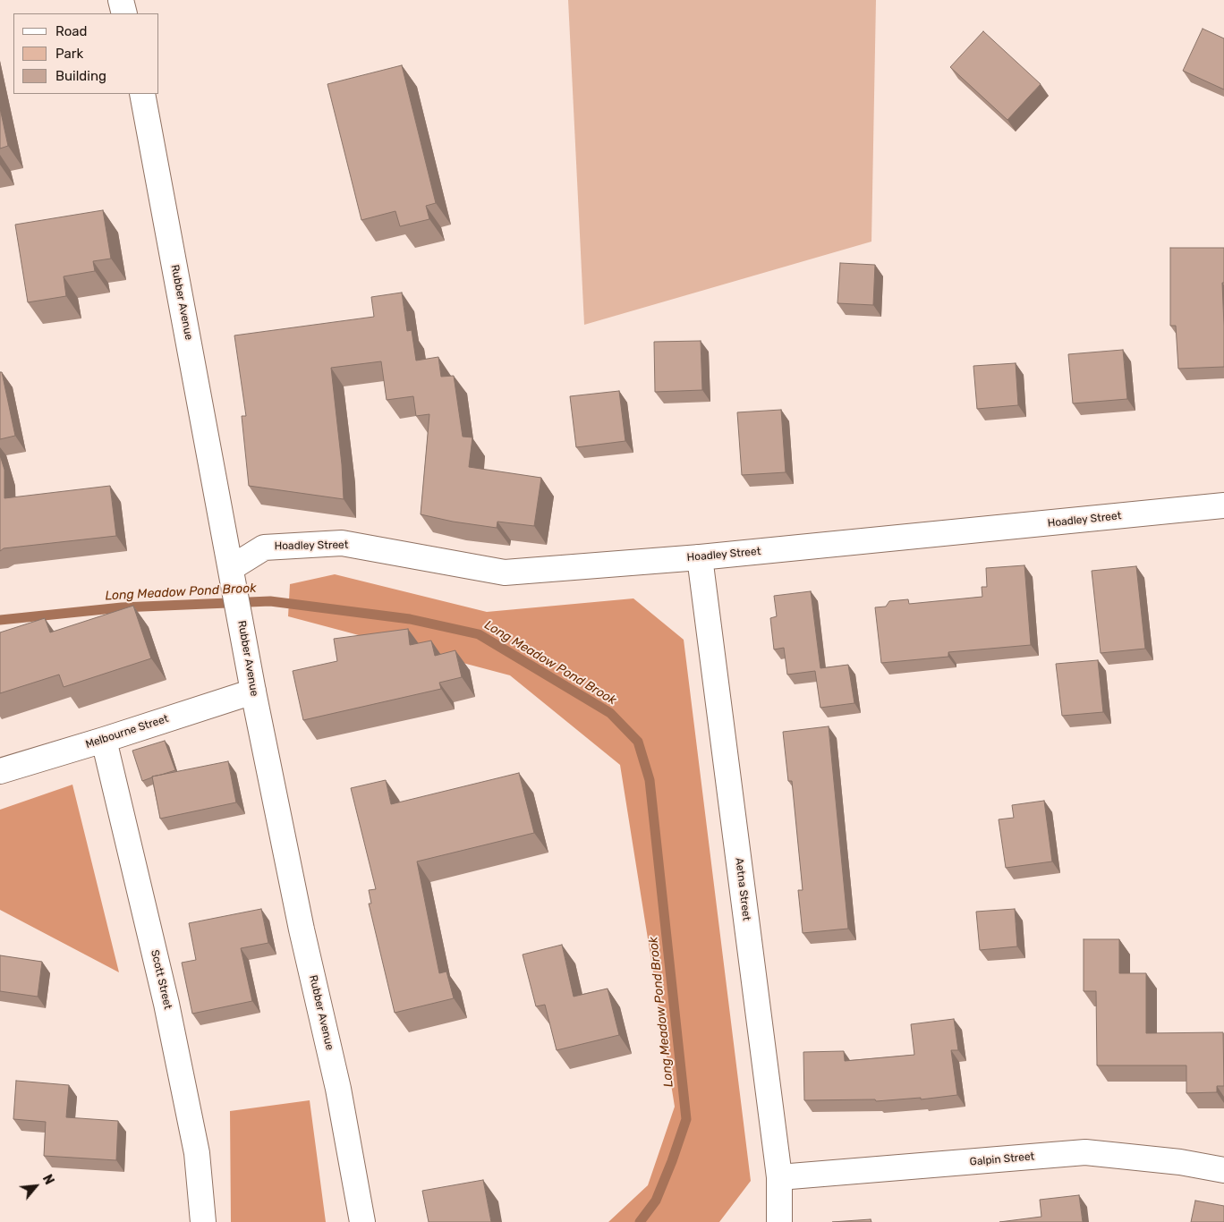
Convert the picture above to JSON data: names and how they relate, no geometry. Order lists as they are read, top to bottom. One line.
{"streets":{"street":["Rubber Avenue","Hoadley Street","Melbourne Street","Aetna Street","Scott Street","Galpin Street"]},"crossings":[["Rubber Avenue","Hoadley Street"],["Rubber Avenue","Melbourne Street"],["Hoadley Street","Aetna Street"],["Melbourne Street","Scott Street"],["Aetna Street","Galpin Street"]],"water":["Long Meadow Pond Brook"],"legend":["Road","Park","Building"],"north":"top right"}
